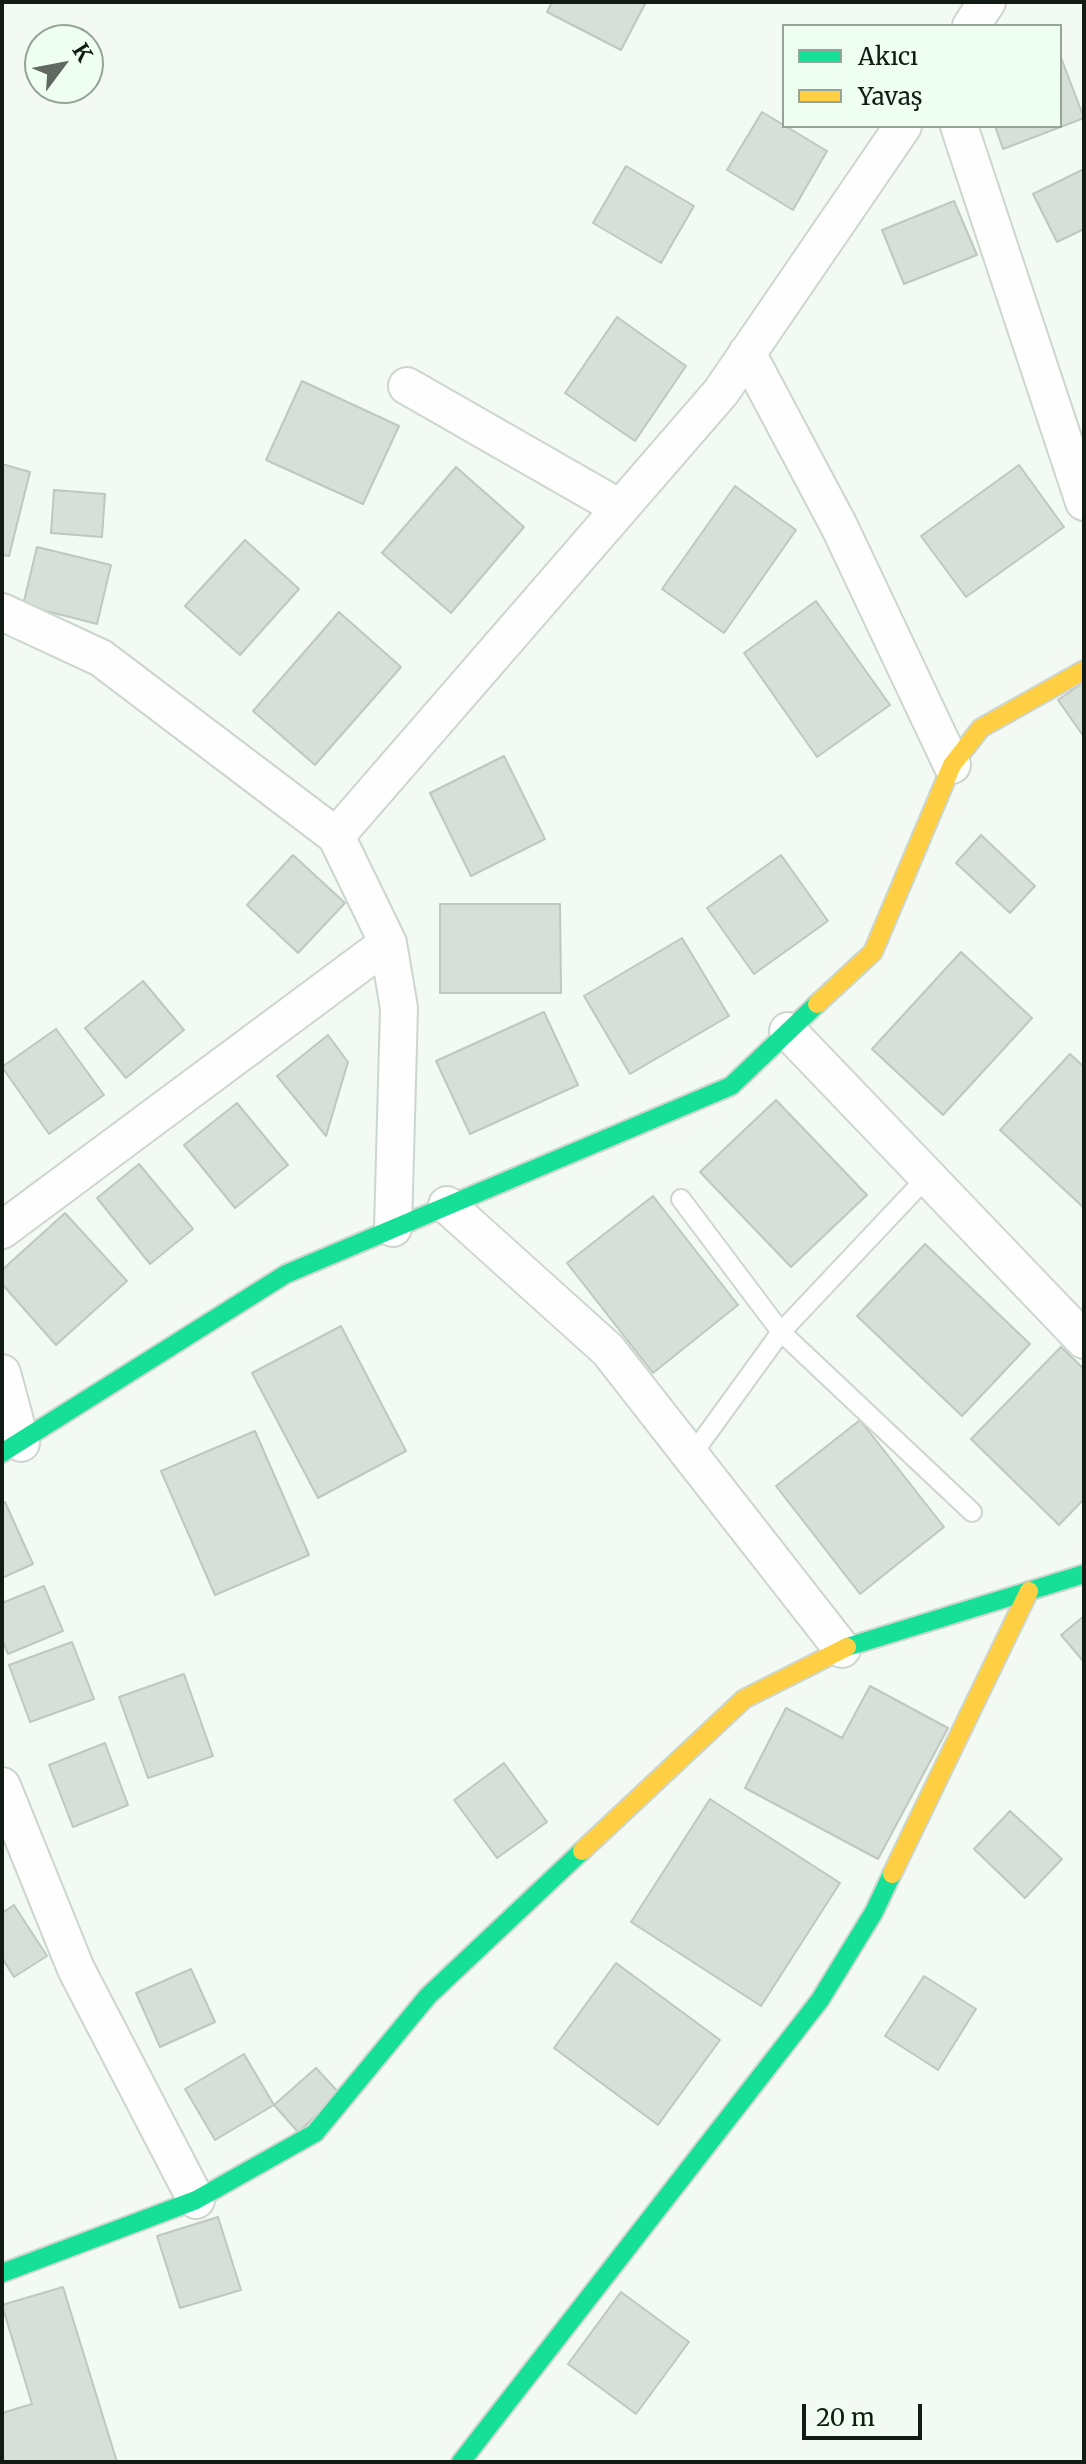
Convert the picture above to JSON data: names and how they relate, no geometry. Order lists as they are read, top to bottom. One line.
{"legend":["Akıcı","Yavaş"],"scale_bar":"20 m","north":"top right"}
